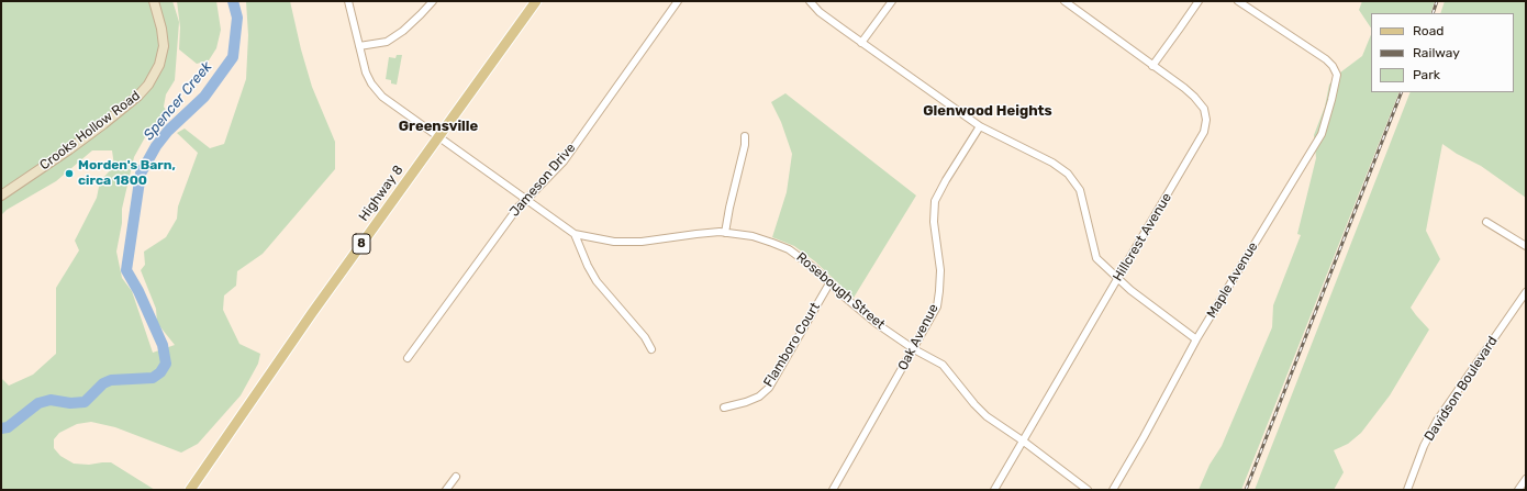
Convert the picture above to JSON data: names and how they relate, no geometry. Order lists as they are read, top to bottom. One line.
{"streets":{"main road":["Highway 8","8"],"street":["Crooks Hollow Road","Jameson Drive","Hillcrest Avenue","Maple Avenue","Rosebough Street","Oak Avenue","Flamboro Court","Davidson Boulevard"]},"crossings":[["Jameson Drive","Rosebough Street"],["Highway 8","Rosebough Street"],["Hillcrest Avenue","Rosebough Street"],["Rosebough Street","Oak Avenue"],["Rosebough Street","Flamboro Court"]],"districts":["Glenwood Heights","Greensville"],"water":["Spencer Creek"],"places":["Morden's Barn, circa 1800"],"legend":["Road","Railway","Park"]}
